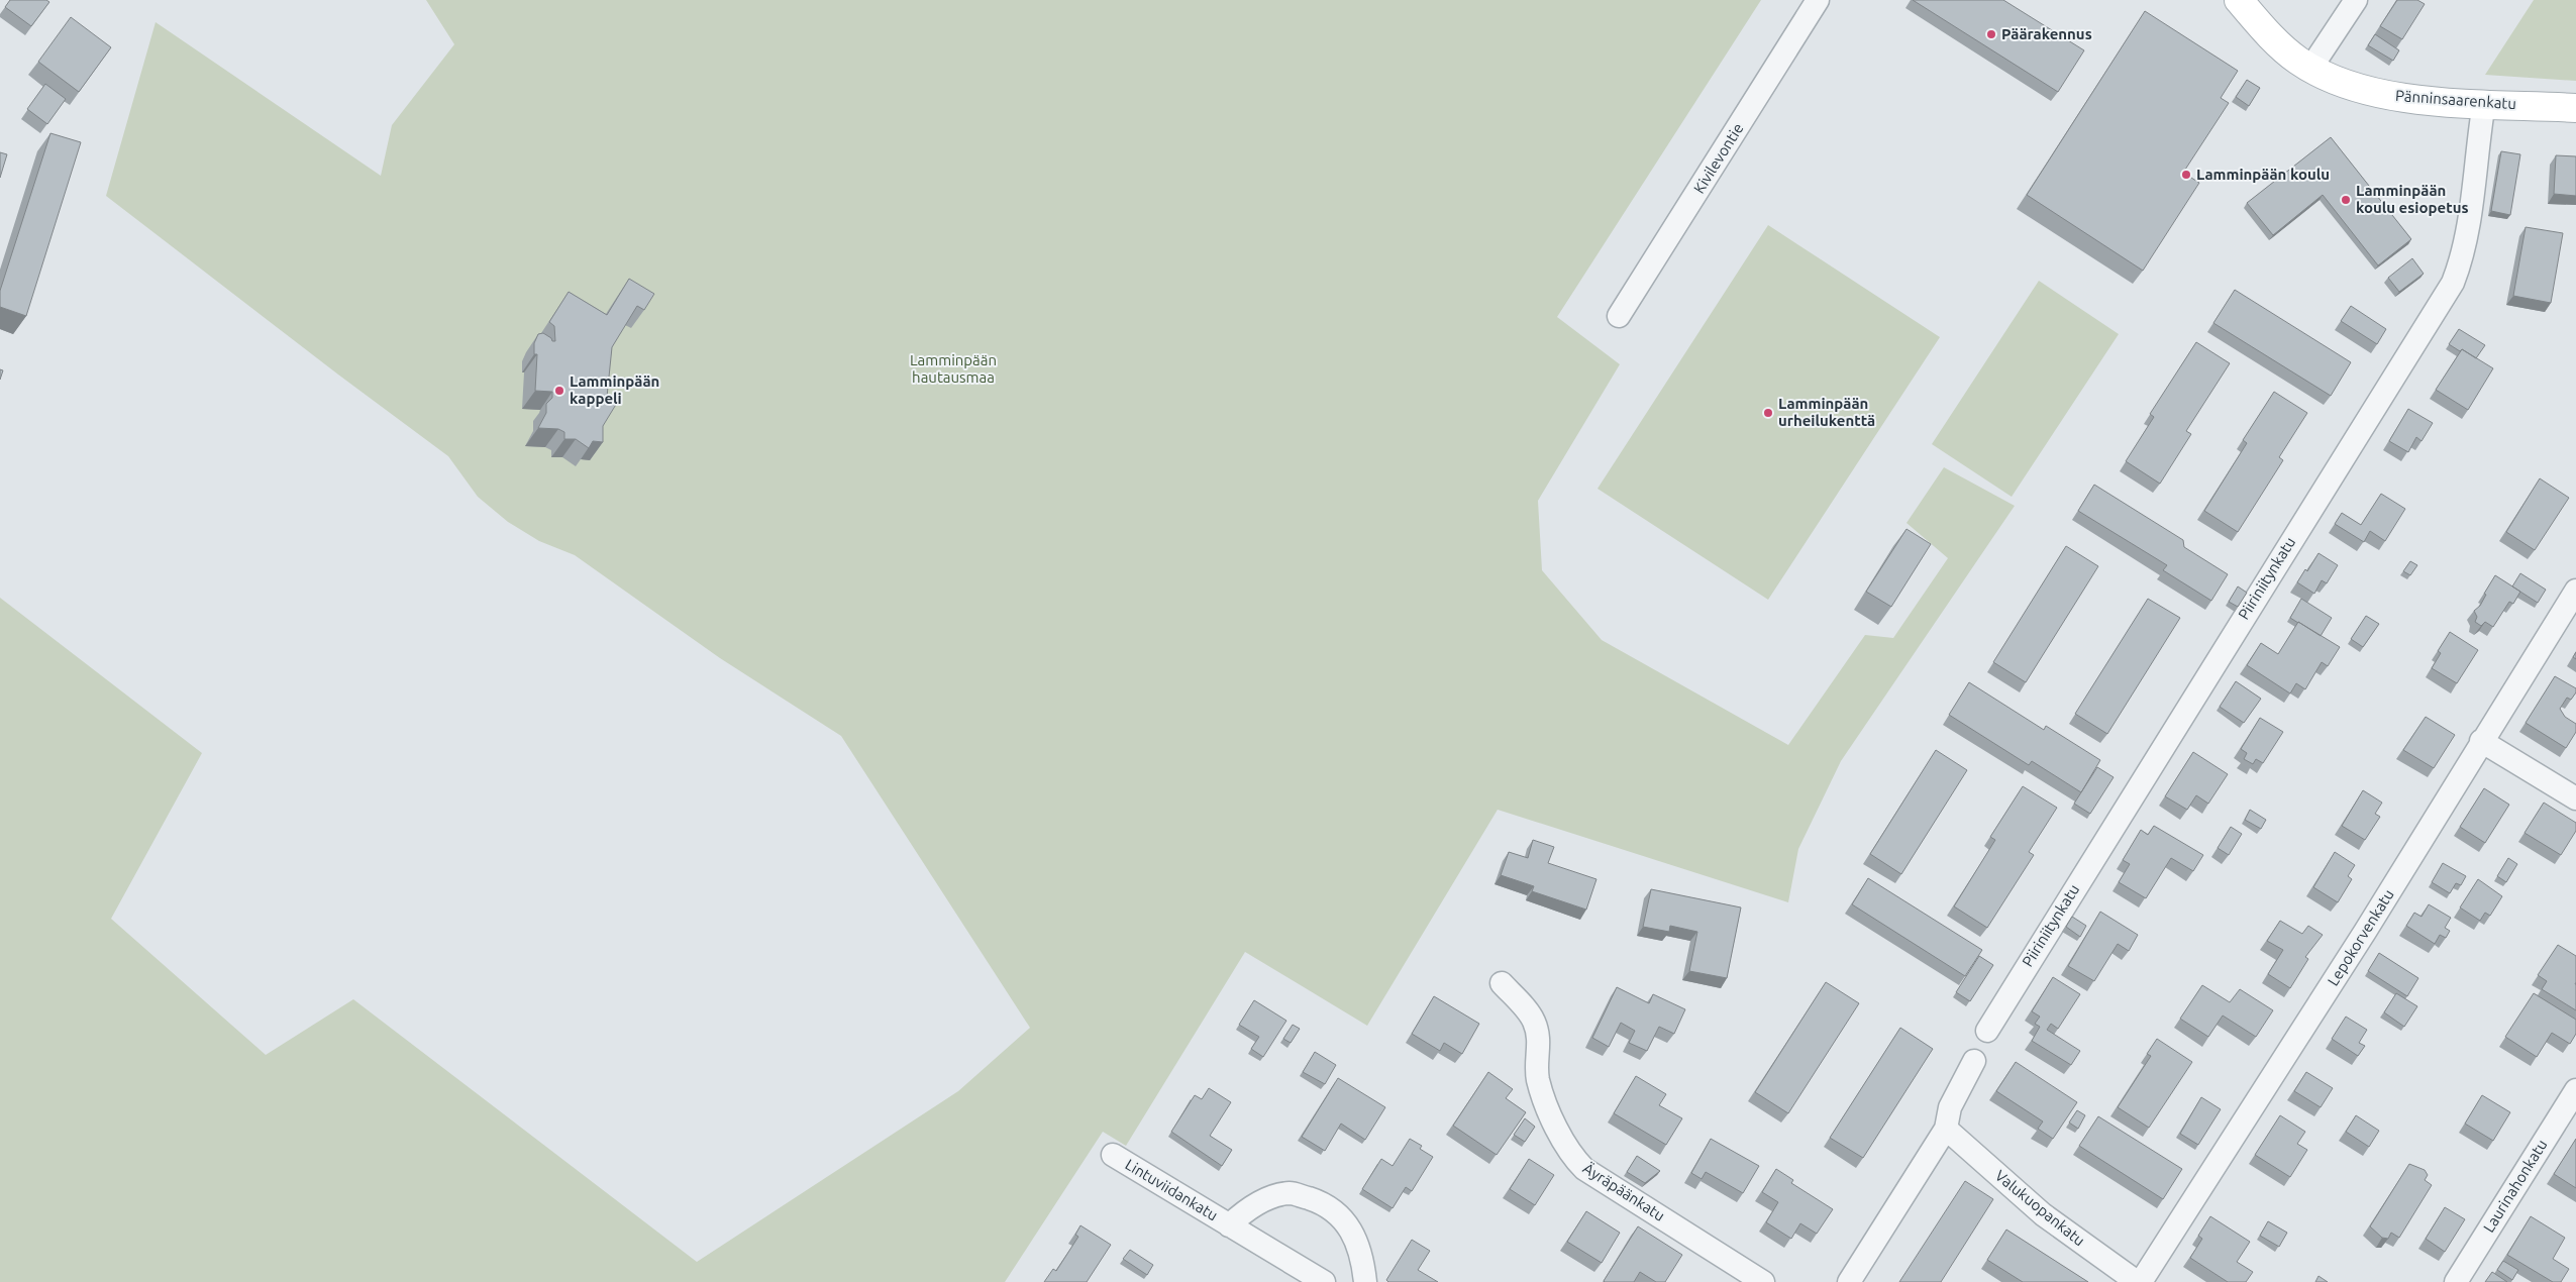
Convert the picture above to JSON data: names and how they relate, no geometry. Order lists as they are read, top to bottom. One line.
{"streets":{"street":["Pänninsaarenkatu","Kivilevontie","Piiriniitynkatu","Lepokorvenkatu","Laurinahonkatu","Lintuviidankatu","Äyräpäänkatu","Valukuopankatu"]},"crossings":[["Pänninsaarenkatu","Piiriniitynkatu"]],"parks":["Lamminpään hautausmaa"],"places":["Päärakennus","Lamminpään koulu","Lamminpään koulu esiopetus","Lamminpään kappeli","Lamminpään urheilukenttä"]}
